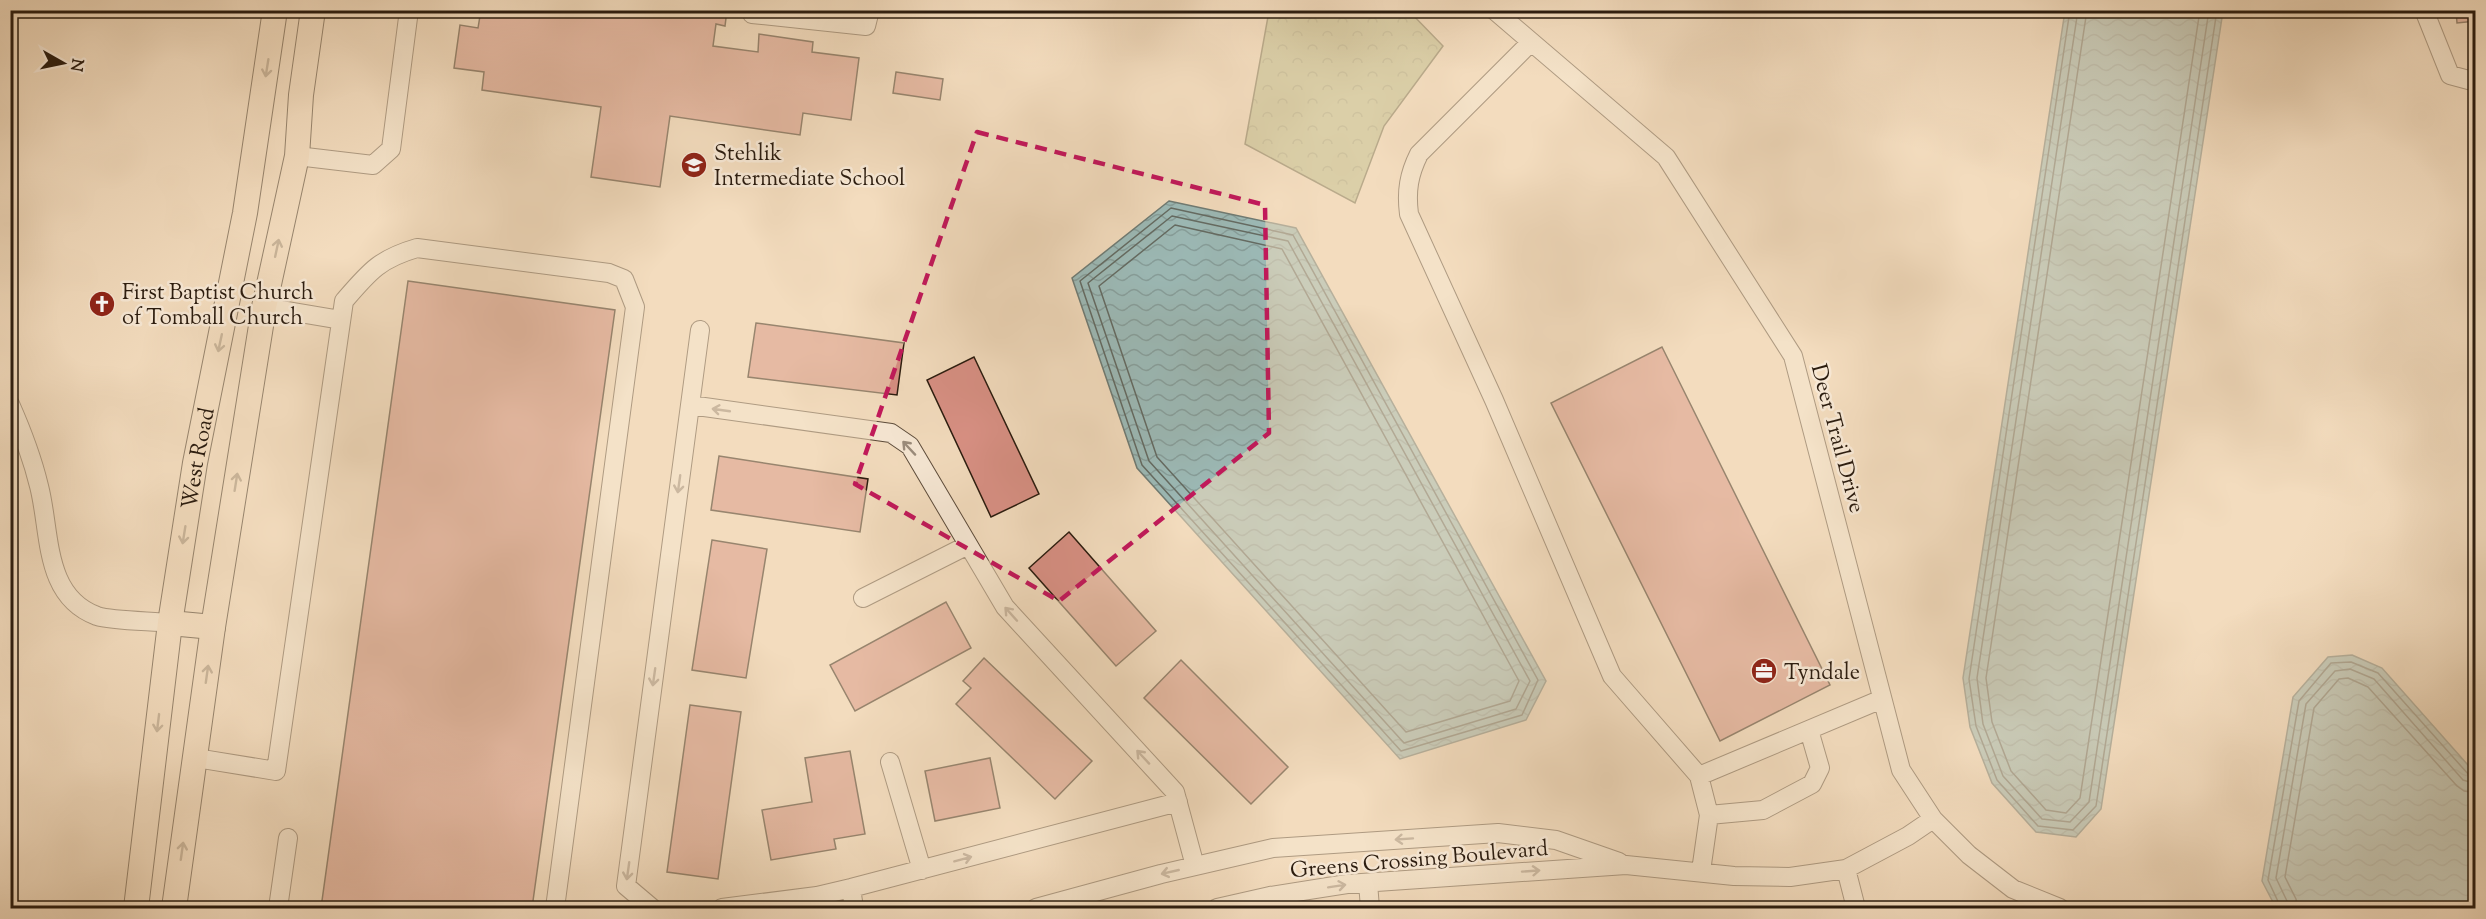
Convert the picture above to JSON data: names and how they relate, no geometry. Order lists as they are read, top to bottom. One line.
{"streets":{"main road":["West Road"],"street":["Deer Trail Drive","Greens Crossing Boulevard"]},"crossings":[["Deer Trail Drive","Greens Crossing Boulevard"]],"places":{"school or university":["Stehlik Intermediate School"],"church":["First Baptist Church of Tomball Church"],"office":["Tyndale"]},"north":"right"}
